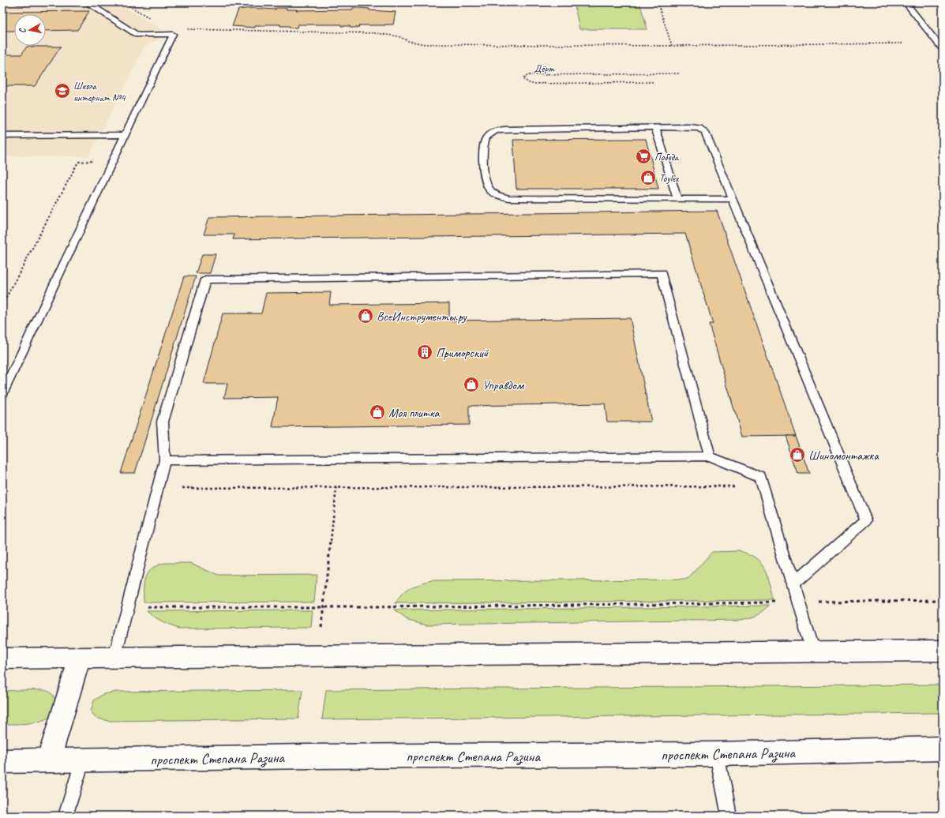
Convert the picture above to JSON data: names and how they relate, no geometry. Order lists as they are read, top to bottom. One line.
{"streets":{"main road":["проспект Степана Разина"],"path":["Дёрт"]},"places":{"school or university":["Школа интернат №4"],"supermarket":["Победа"],"shop":["Toylex","ВсеИнструменты.ру","Управдом","Моя плитка","Шиномонтажка"],"building":["Приморский"]},"north":"left"}
